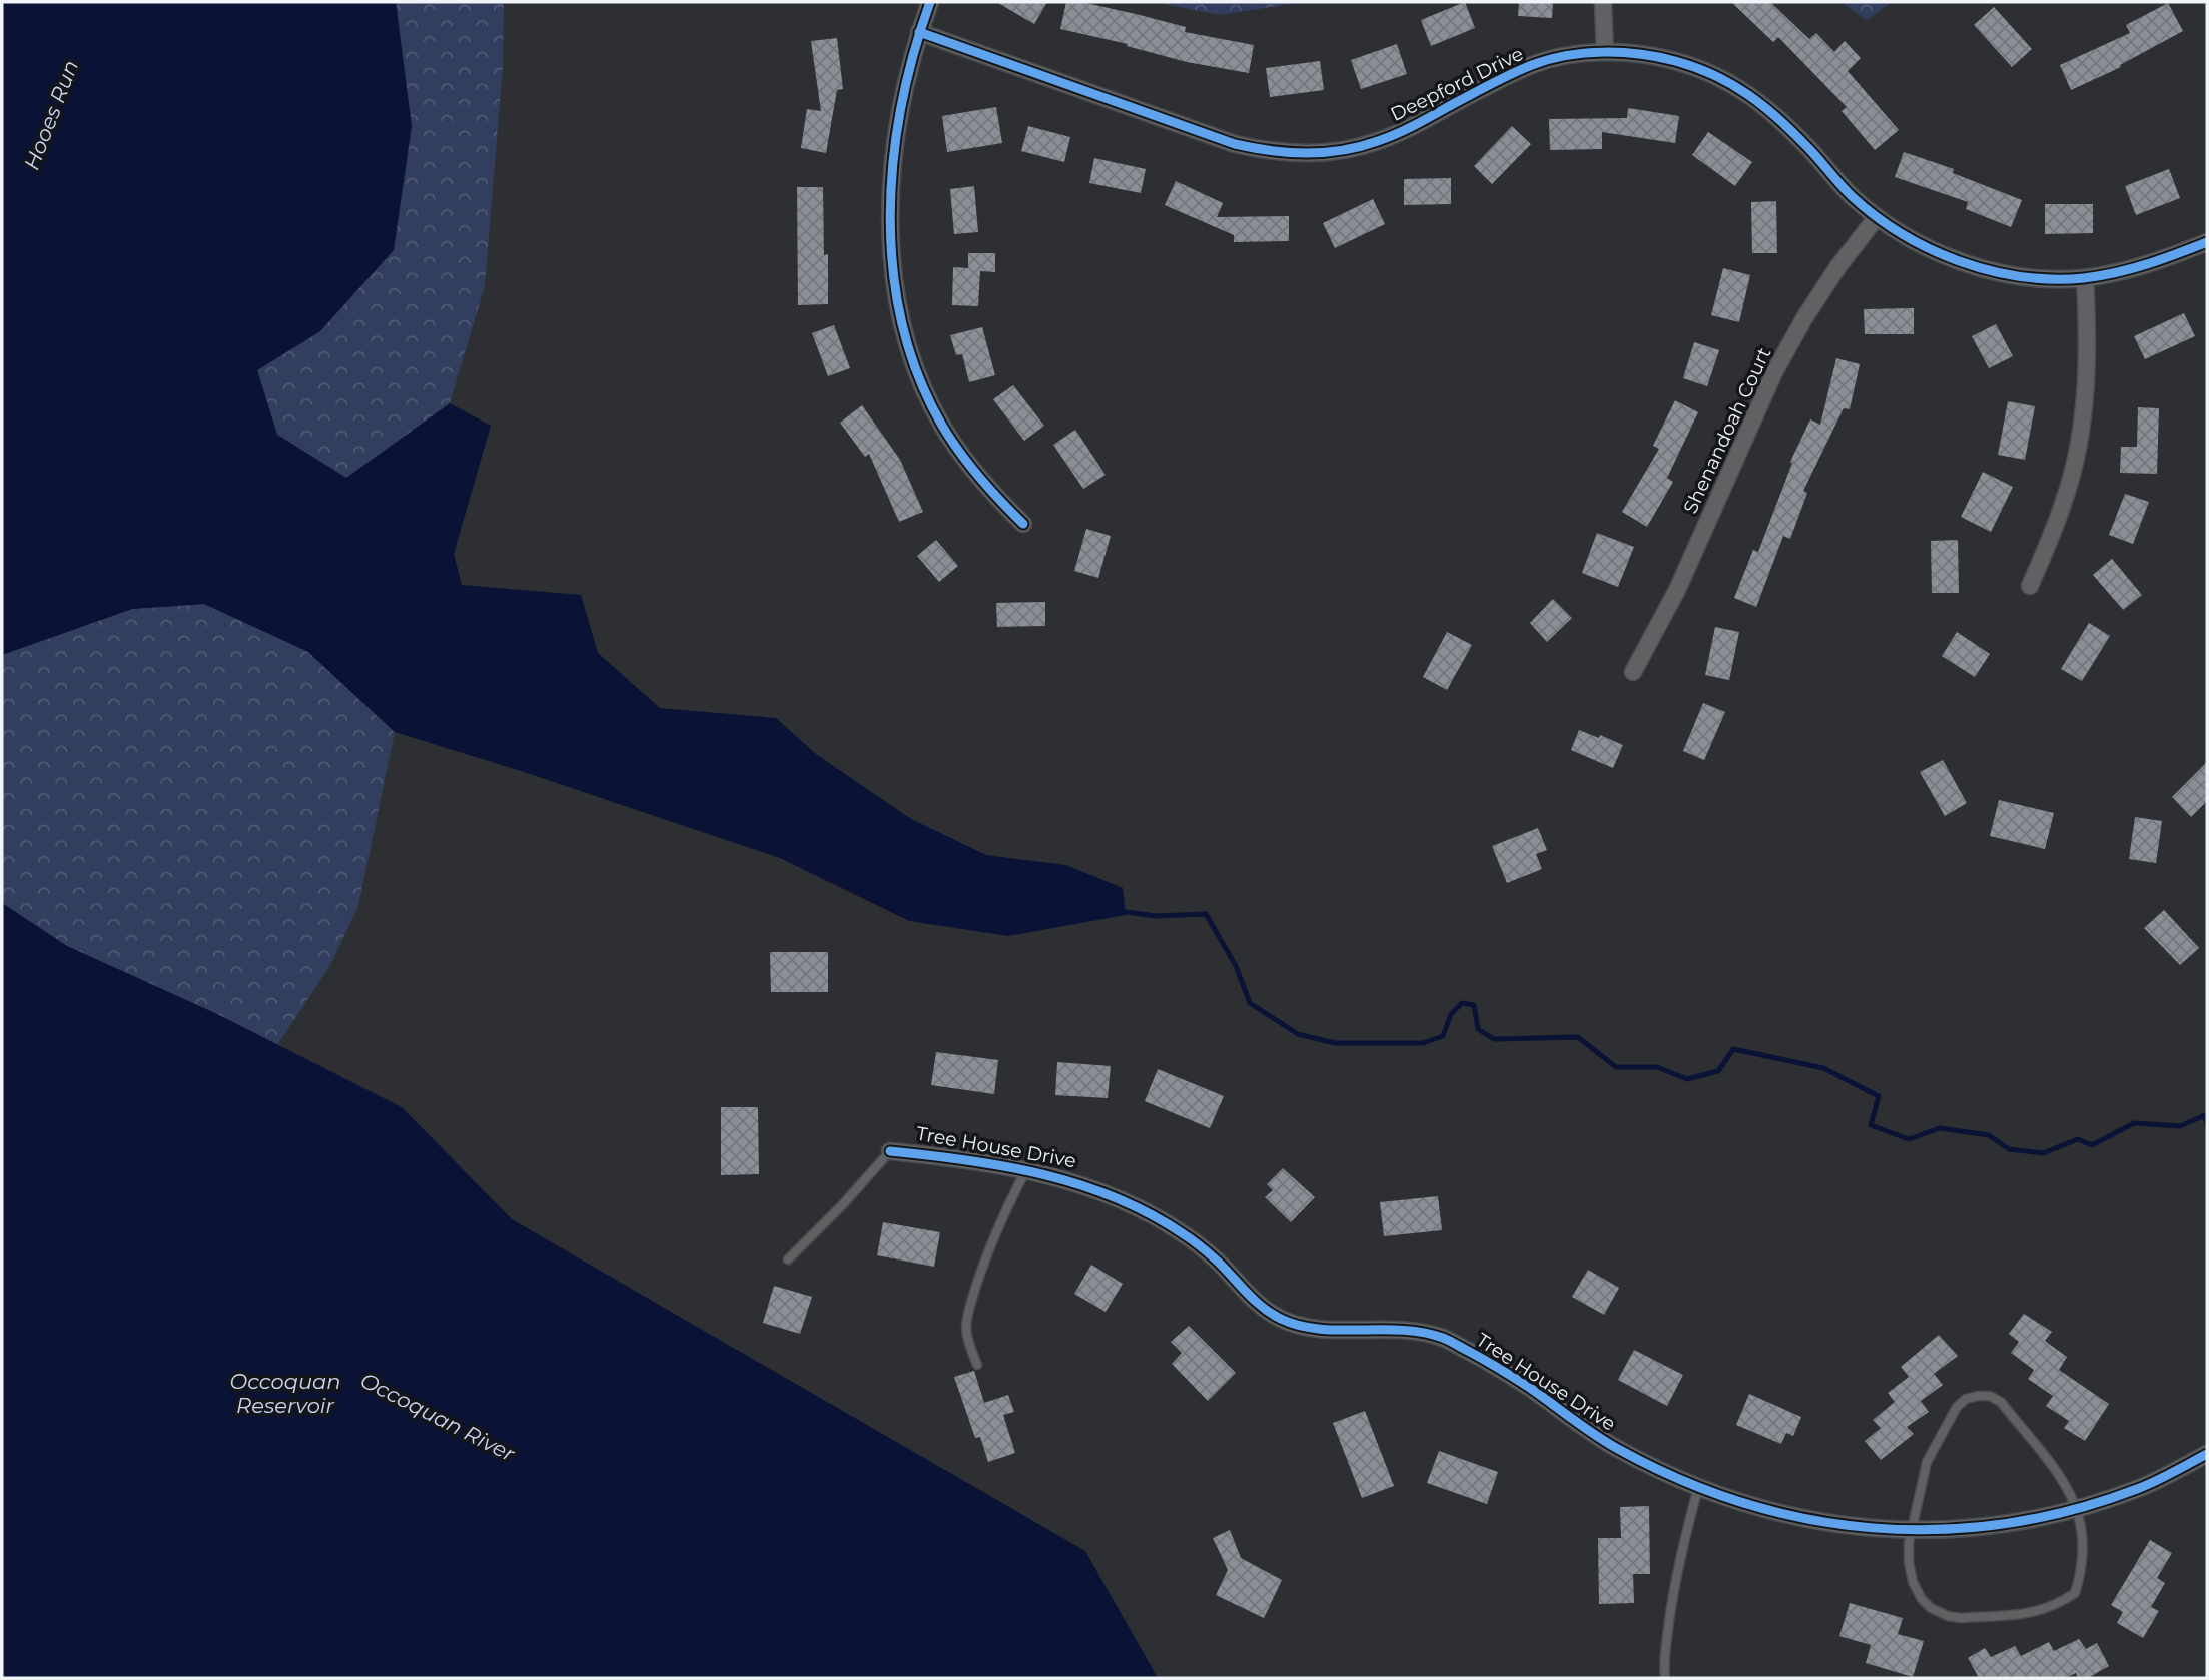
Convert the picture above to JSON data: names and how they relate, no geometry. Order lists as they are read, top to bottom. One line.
{"streets":{"street":["Deepford Drive","Shenandoah Court","Tree House Drive"]},"crossings":[["Deepford Drive","Shenandoah Court"]],"water":["Hooes Run","Occoquan Reservoir","Occoquan River"]}
